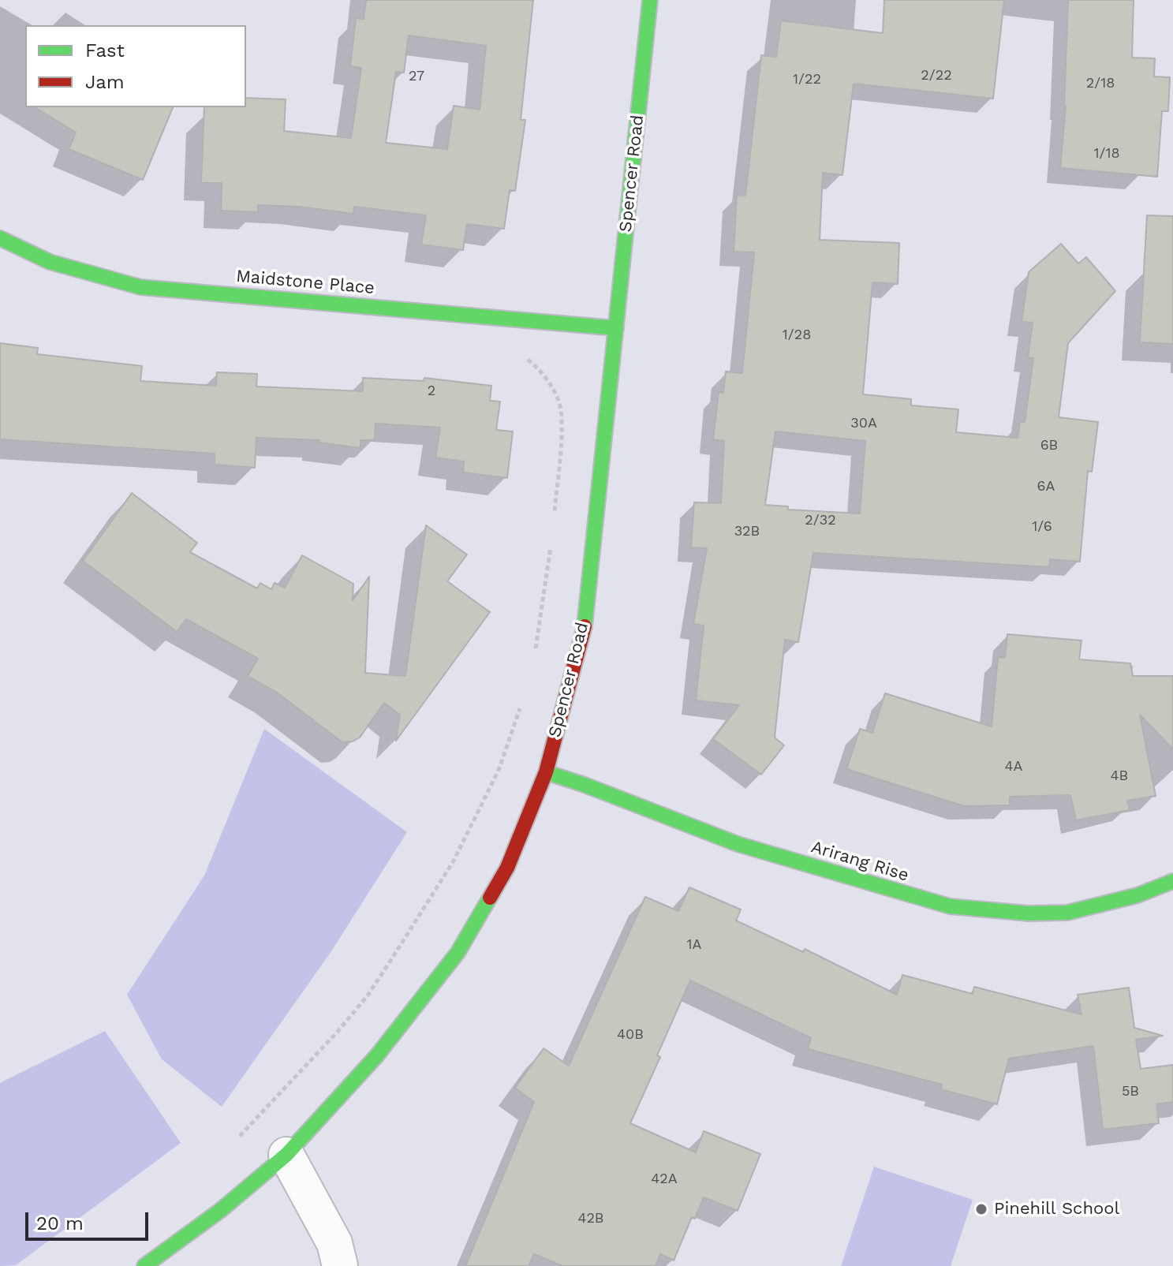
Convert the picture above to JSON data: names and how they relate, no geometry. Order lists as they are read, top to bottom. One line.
{"streets":{"street":["Spencer Road","Maidstone Place","Arirang Rise"]},"crossings":[["Spencer Road","Maidstone Place"],["Spencer Road","Arirang Rise"]],"places":["Pinehill School"],"house_numbers":["2/22","27","1/22","2/18","1/18","1/28","2","30A","6B","6A","2/32","1/6","32B","4A","4B","1A","40B","5B","42A","42B"],"legend":["Fast","Jam"],"scale_bar":"20 m"}
